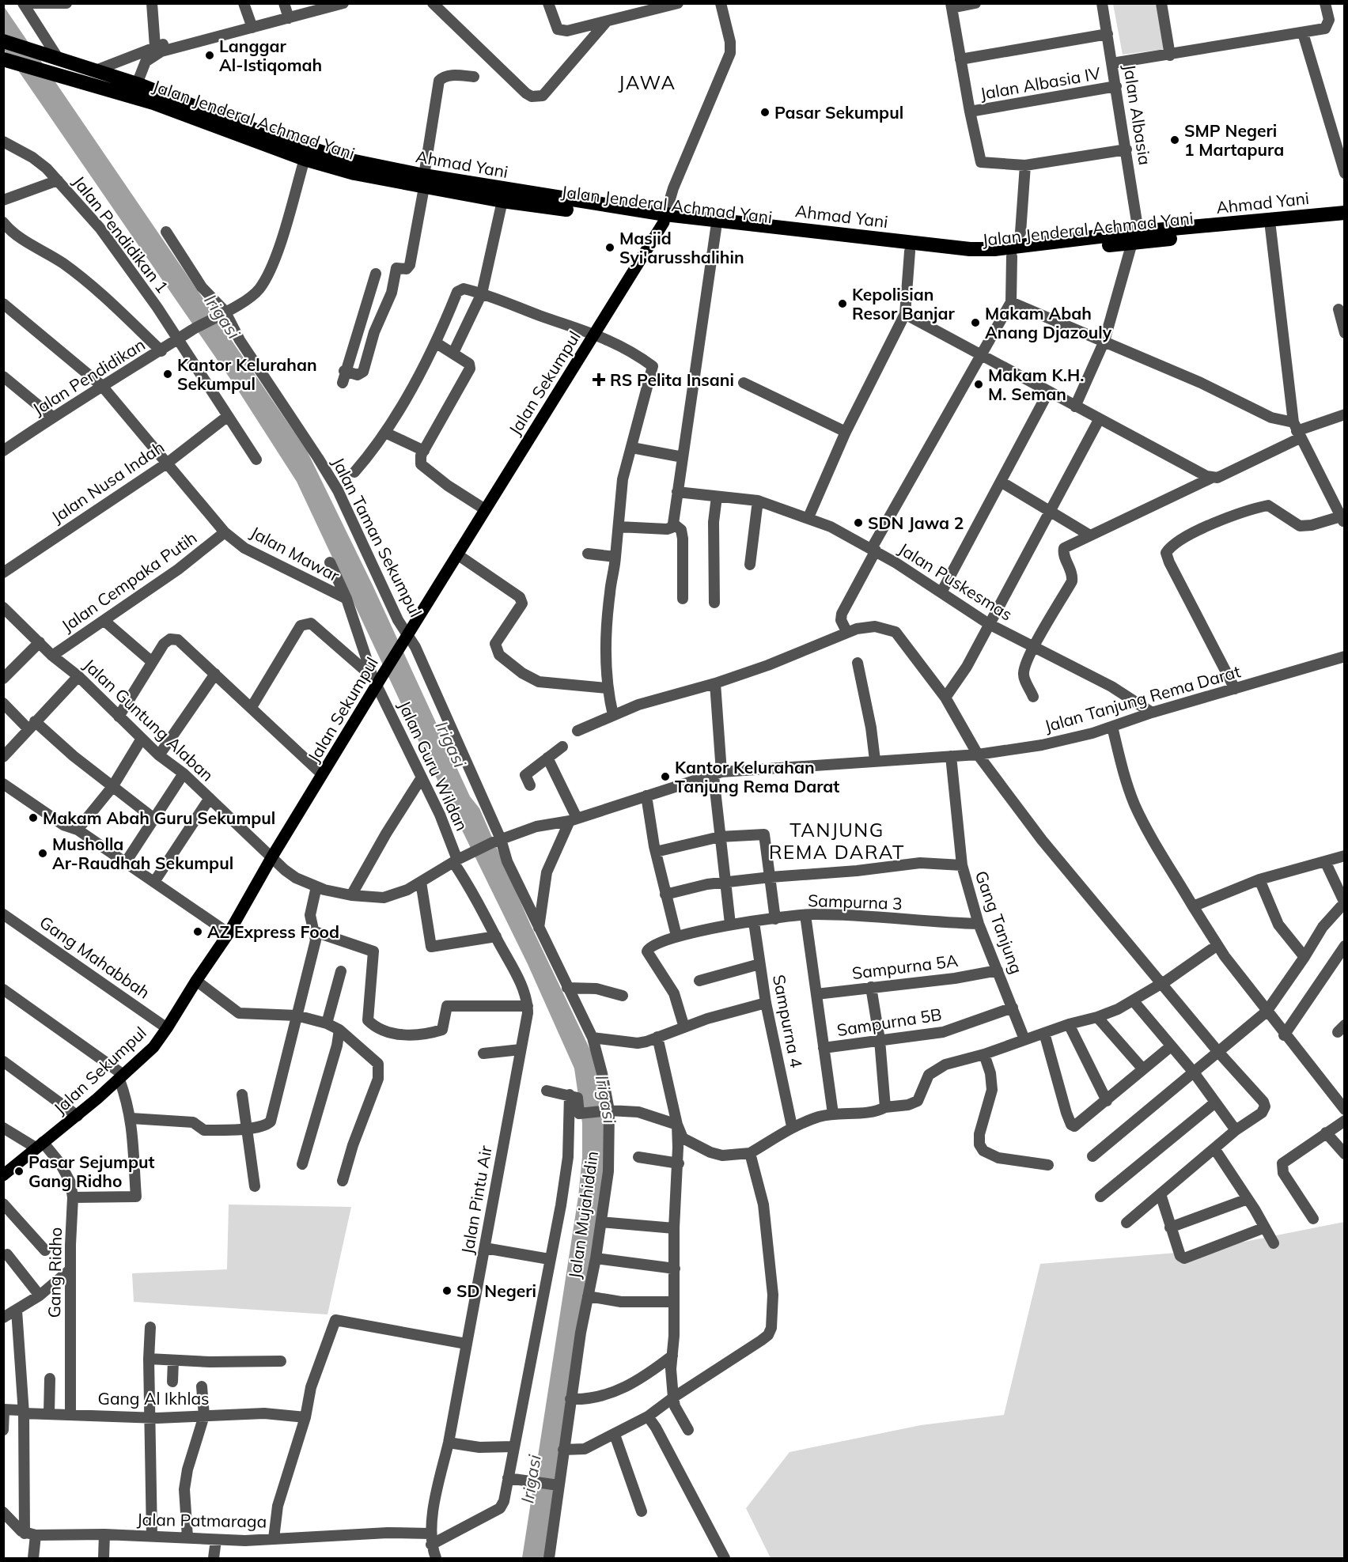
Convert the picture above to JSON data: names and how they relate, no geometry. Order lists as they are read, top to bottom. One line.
{"streets":{"highway":["Jalan Jenderal Achmad Yani","Ahmad Yani"],"main road":["Jalan Sekumpul"],"street":["Jalan Albasia IV","Jalan Albasia","Jalan Pendidikan 1","Jalan Pendidikan","Jalan Nusa Indah","Jalan Taman Sekumpul","Jalan Mawar","Jalan Cempaka Putih","Jalan Puskesmas","Jalan Tanjung Rema Darat","Jalan Guntung Alaban","Jalan Guru Wildan","Sampurna 3","Gang Tanjung","Gang Mahabbah","Sampurna 5A","Sampurna 4","Sampurna 5B","Jalan Pintu Air","Jalan Mujahiddin","Gang Ridho","Gang Al Ikhlas","Jalan Patmaraga"]},"crossings":[["Jalan Albasia IV","Jalan Albasia"],["Jalan Albasia","Jalan Jenderal Achmad Yani"],["Jalan Albasia","Ahmad Yani"],["Jalan Jenderal Achmad Yani","Ahmad Yani"],["Jalan Jenderal Achmad Yani","Jalan Pendidikan"],["Jalan Jenderal Achmad Yani","Jalan Sekumpul"],["Ahmad Yani","Jalan Sekumpul"],["Jalan Pendidikan 1","Jalan Pendidikan"],["Jalan Pendidikan 1","Jalan Nusa Indah"],["Jalan Pendidikan","Jalan Taman Sekumpul"],["Jalan Pendidikan","Jalan Mawar"],["Jalan Sekumpul","Jalan Taman Sekumpul"],["Jalan Sekumpul","Jalan Mawar"],["Jalan Sekumpul","Jalan Tanjung Rema Darat"],["Jalan Sekumpul","Jalan Guntung Alaban"],["Jalan Sekumpul","Jalan Guru Wildan"],["Jalan Sekumpul","Gang Mahabbah"],["Jalan Sekumpul","Gang Ridho"],["Jalan Nusa Indah","Jalan Mawar"],["Jalan Taman Sekumpul","Jalan Tanjung Rema Darat"],["Jalan Taman Sekumpul","Jalan Mujahiddin"],["Jalan Mawar","Jalan Cempaka Putih"],["Jalan Mawar","Jalan Guru Wildan"],["Jalan Cempaka Putih","Jalan Guntung Alaban"],["Jalan Puskesmas","Jalan Tanjung Rema Darat"],["Jalan Tanjung Rema Darat","Jalan Guntung Alaban"],["Jalan Tanjung Rema Darat","Jalan Guru Wildan"],["Jalan Tanjung Rema Darat","Gang Tanjung"],["Jalan Tanjung Rema Darat","Jalan Pintu Air"],["Jalan Tanjung Rema Darat","Jalan Mujahiddin"],["Jalan Guru Wildan","Jalan Pintu Air"],["Sampurna 3","Gang Tanjung"],["Sampurna 3","Sampurna 4"],["Gang Tanjung","Sampurna 5A"],["Gang Tanjung","Sampurna 5B"],["Jalan Pintu Air","Jalan Patmaraga"],["Gang Ridho","Gang Al Ikhlas"]],"districts":["JAWA","TANJUNG REMA DARAT"],"water":["Irigasi"],"places":{"other":["Langgar Al-Istiqomah","Pasar Sekumpul","SMP Negeri 1 Martapura","Masjid Syi'arusshalihin","Kepolisian Resor Banjar","Makam Abah Anang Djazouly","Kantor Kelurahan Sekumpul","Makam K.H. M. Seman","SDN Jawa 2","Kantor Kelurahan Tanjung Rema Darat","Makam Abah Guru Sekumpul","Musholla Ar-Raudhah Sekumpul","AZ Express Food","Pasar Sejumput Gang Ridho","SD Negeri"],"health":["RS Pelita Insani"]}}
